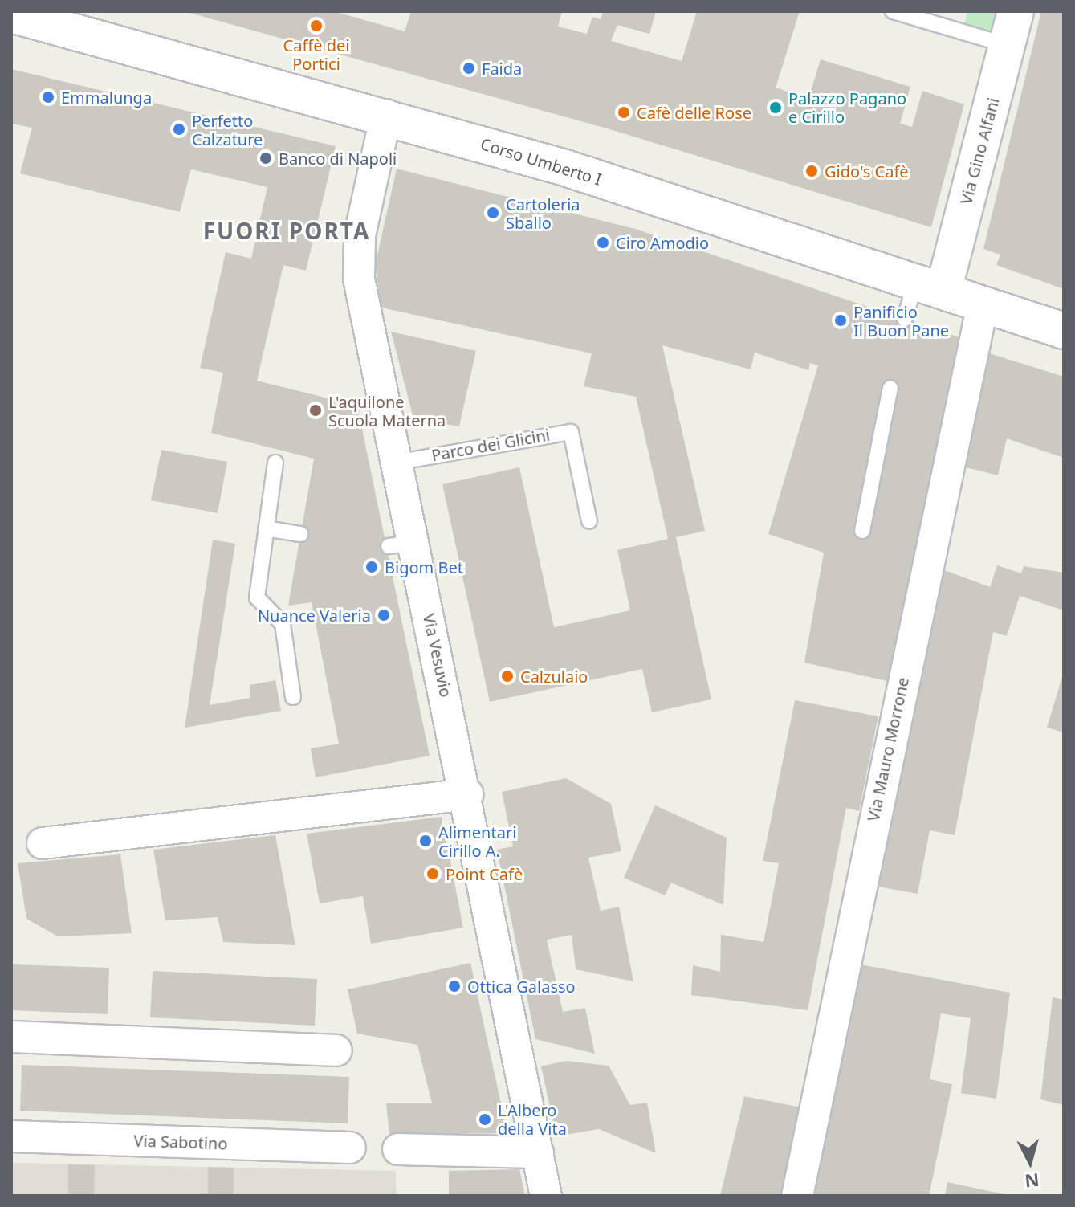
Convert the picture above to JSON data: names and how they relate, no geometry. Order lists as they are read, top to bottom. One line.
{"streets":{"street":["Via Gino Alfani","Corso Umberto I","Via Vesuvio","Via Mauro Morrone","Via Sabotino"],"lane":["Parco dei Glicini"]},"crossings":[["Via Gino Alfani","Corso Umberto I"],["Corso Umberto I","Via Vesuvio"],["Corso Umberto I","Via Mauro Morrone"],["Parco dei Glicini","Via Vesuvio"]],"districts":["FUORI PORTA"],"places":["Caffè dei Portici","Faida","Emmalunga","Palazzo Pagano e Cirillo","Cafè delle Rose","Perfetto Calzature","Banco di Napoli","Gido's Cafè","Cartoleria Sballo","Ciro Amodio","Panificio Il Buon Pane","L'aquilone Scuola Materna","Bigom Bet","Nuance Valeria","Calzulaio","Alimentari Cirillo A.","Point Cafè","Ottica Galasso","L'Albero della Vita"],"north":"bottom"}
